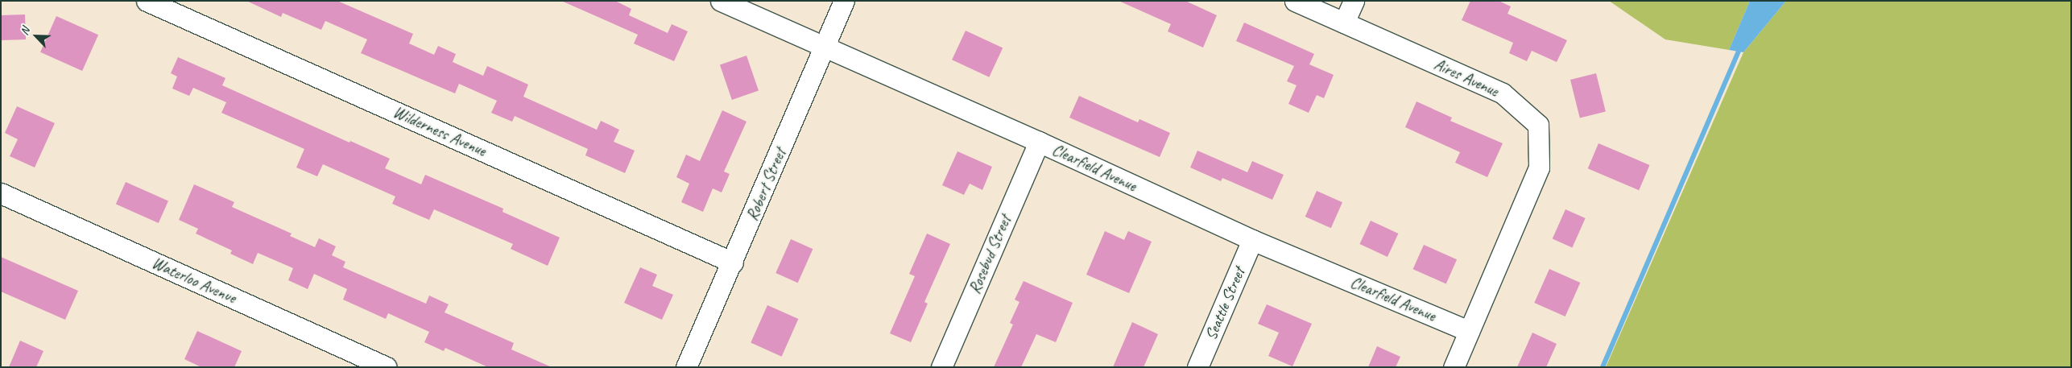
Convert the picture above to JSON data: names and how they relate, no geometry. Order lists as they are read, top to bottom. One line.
{"streets":{"street":["Aires Avenue","Wilderness Avenue","Clearfield Avenue","Robert Street","Rosebud Street","Waterloo Avenue","Seattle Street"]},"crossings":[["Aires Avenue","Clearfield Avenue"],["Wilderness Avenue","Robert Street"],["Clearfield Avenue","Robert Street"],["Clearfield Avenue","Rosebud Street"],["Clearfield Avenue","Seattle Street"]],"north":"top left"}
